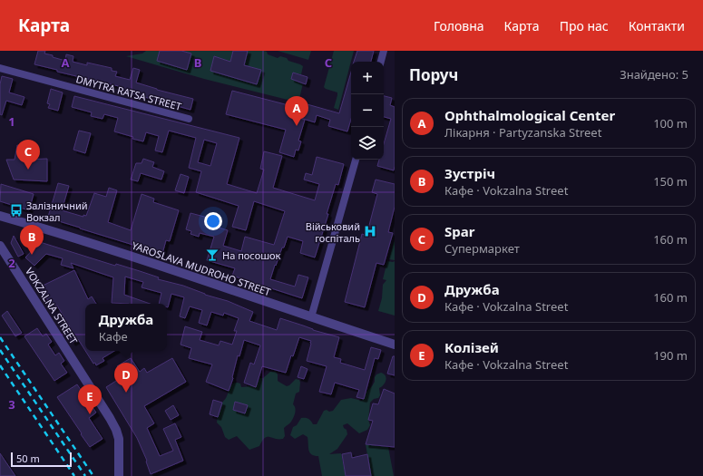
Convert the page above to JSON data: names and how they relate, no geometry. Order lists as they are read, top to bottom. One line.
{"streets":{"street":["DMYTRA RATSA STREET","YAROSLAVA MUDROHO STREET","VOKZALNA STREET"]},"places":{"bus stop":["Залізничний Вокзал"],"hospital":["Військовий госпіталь"],"bar":["На посошок"]},"scale_bar":"50 m","page":{"header":"Карта","nav":["Головна","Карта","Про нас","Контакти"],"heading":["Поруч","Знайдено: 5"],"map_buttons":["+","−"],"pins":["A","C","B","D","E"],"list":[{"mark":"A","name":"Ophthalmological Center","note":"Лікарня · Partyzanska Street","value":"100 m"},{"mark":"B","name":"Зустріч","note":"Кафе · Vokzalna Street","value":"150 m"},{"mark":"C","name":"Spar","note":"Супермаркет","value":"160 m"},{"mark":"D","name":"Дружба","note":"Кафе · Vokzalna Street","value":"160 m"},{"mark":"E","name":"Колізей","note":"Кафе · Vokzalna Street","value":"190 m"}],"popup":["Дружба","Кафе"],"scale":"50 m"},"grid":{"columns":["A","B","C"],"rows":["1","2","3"]}}
